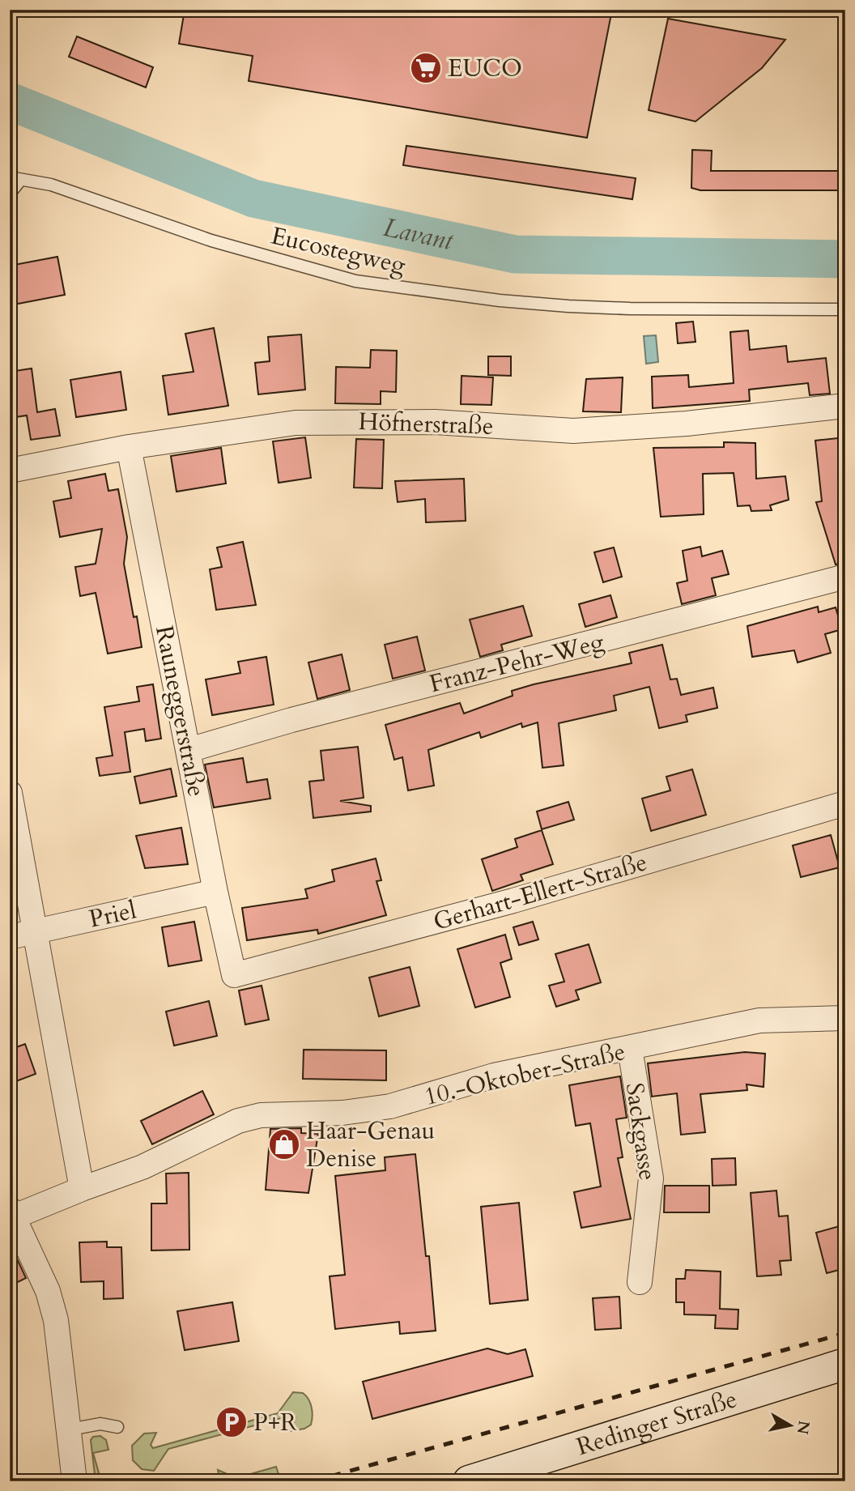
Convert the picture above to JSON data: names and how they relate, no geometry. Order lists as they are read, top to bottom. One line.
{"streets":{"main road":["Redinger Straße"],"street":["Höfnerstraße","Franz-Pehr-Weg","Rauneggerstraße","Gerhart-Ellert-Straße","Priel","10.-Oktober-Straße","Sackgasse"],"lane":["Eucostegweg"]},"crossings":[["Höfnerstraße","Rauneggerstraße"],["Franz-Pehr-Weg","Rauneggerstraße"],["Rauneggerstraße","Gerhart-Ellert-Straße"],["Rauneggerstraße","Priel"],["10.-Oktober-Straße","Sackgasse"]],"water":["Lavant"],"places":{"supermarket":["EUCO"],"shop":["Haar-Genau Denise"],"parking":["P+R"]},"north":"right"}
